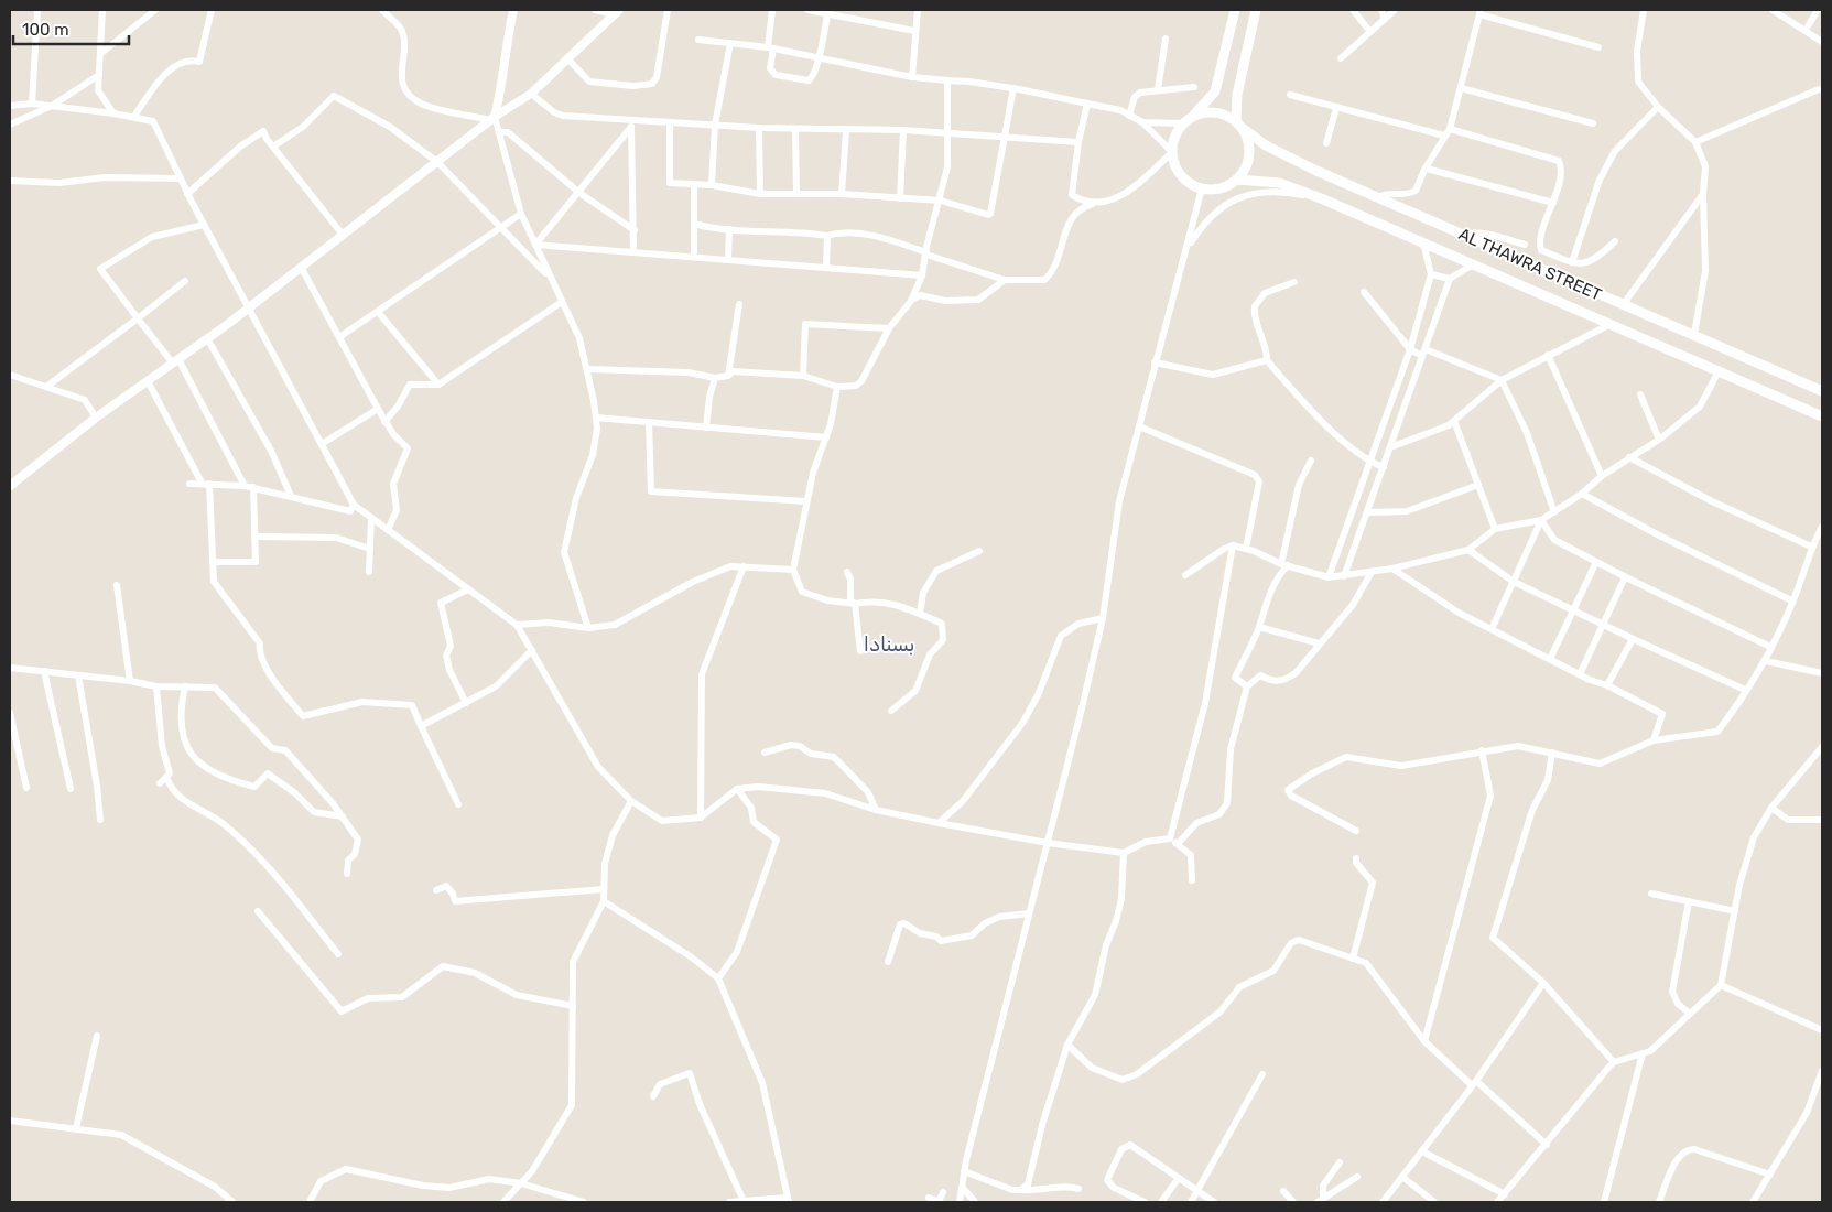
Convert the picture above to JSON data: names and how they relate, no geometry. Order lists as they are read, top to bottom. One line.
{"streets":{"main road":["AL THAWRA STREET"]},"districts":["بسنادا"],"scale_bar":"100 m"}
